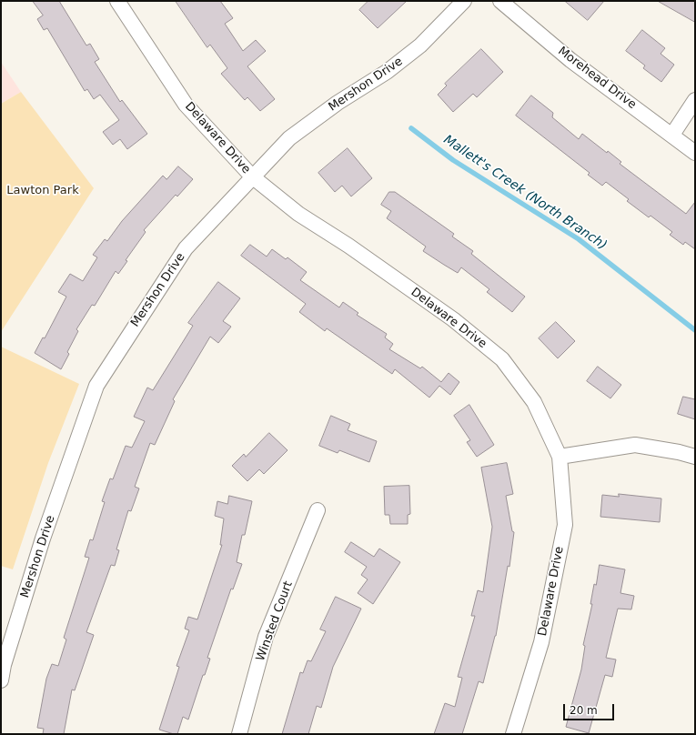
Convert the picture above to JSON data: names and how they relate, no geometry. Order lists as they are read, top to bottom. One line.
{"streets":{"street":["Morehead Drive","Mershon Drive","Delaware Drive","Winsted Court"]},"crossings":[["Mershon Drive","Delaware Drive"]],"water":["Mallett's Creek (North Branch)"],"parks":["Lawton Park"],"scale_bar":"20 m"}
